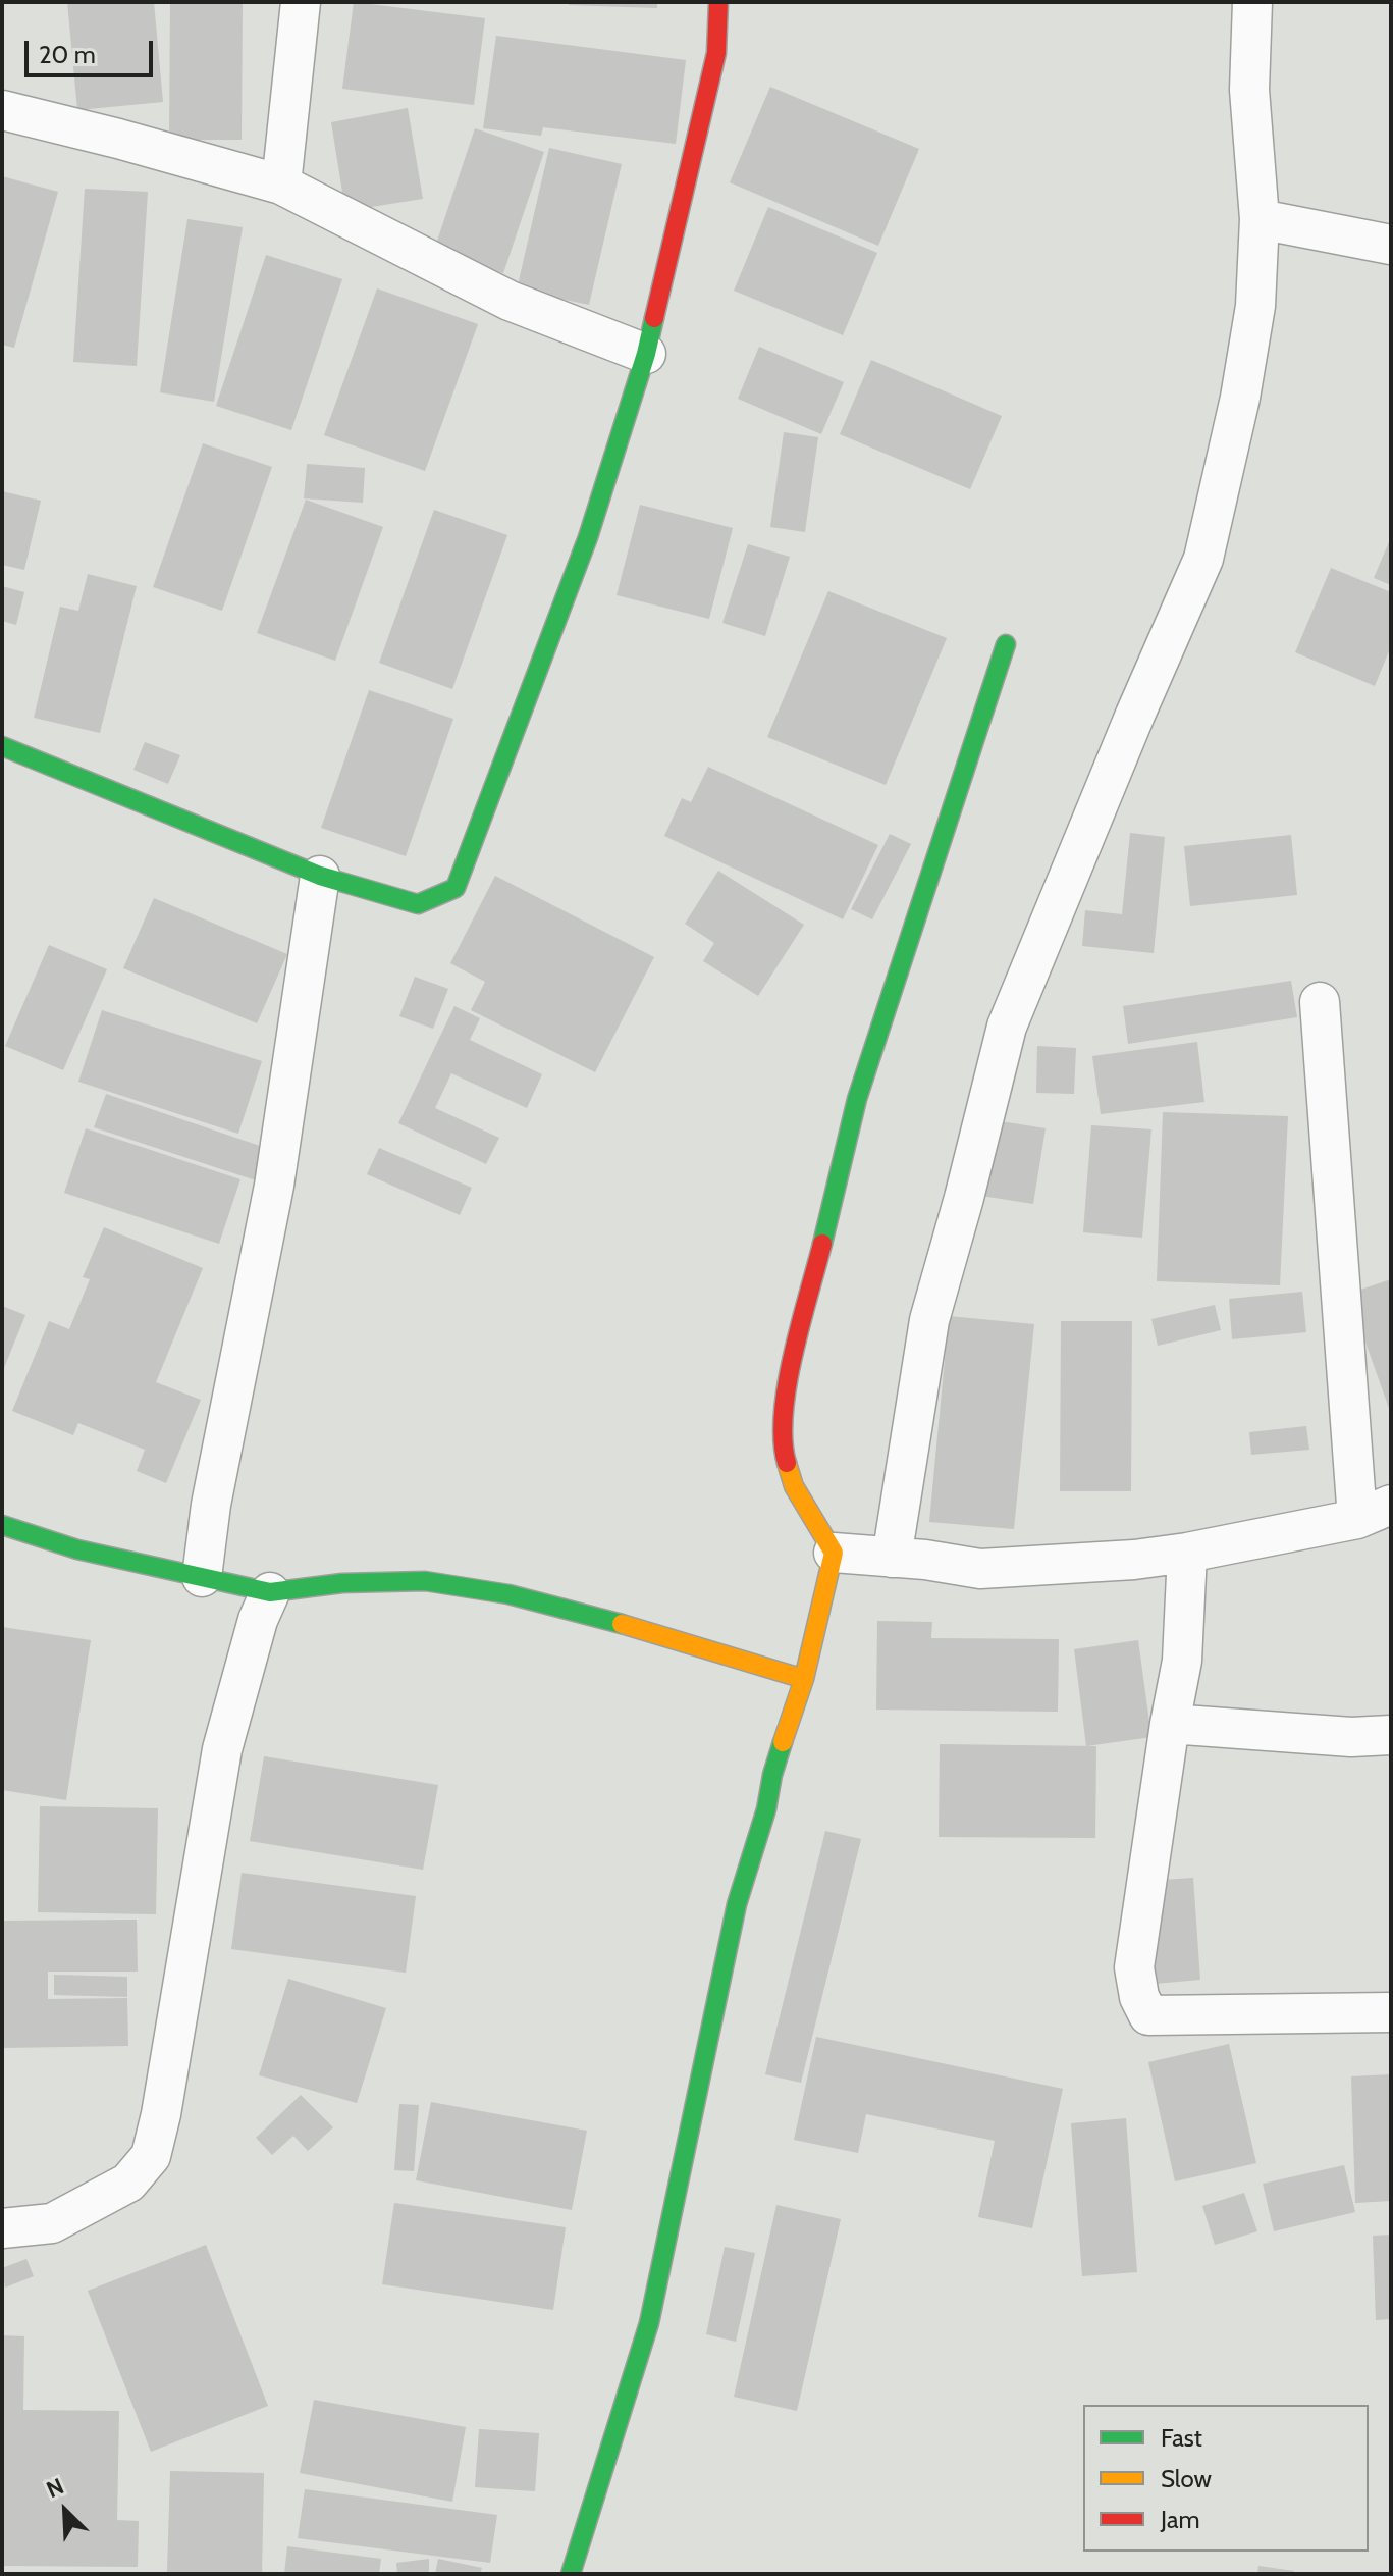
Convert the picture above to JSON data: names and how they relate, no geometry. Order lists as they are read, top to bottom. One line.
{"legend":["Fast","Slow","Jam"],"scale_bar":"20 m","north":"top left"}
